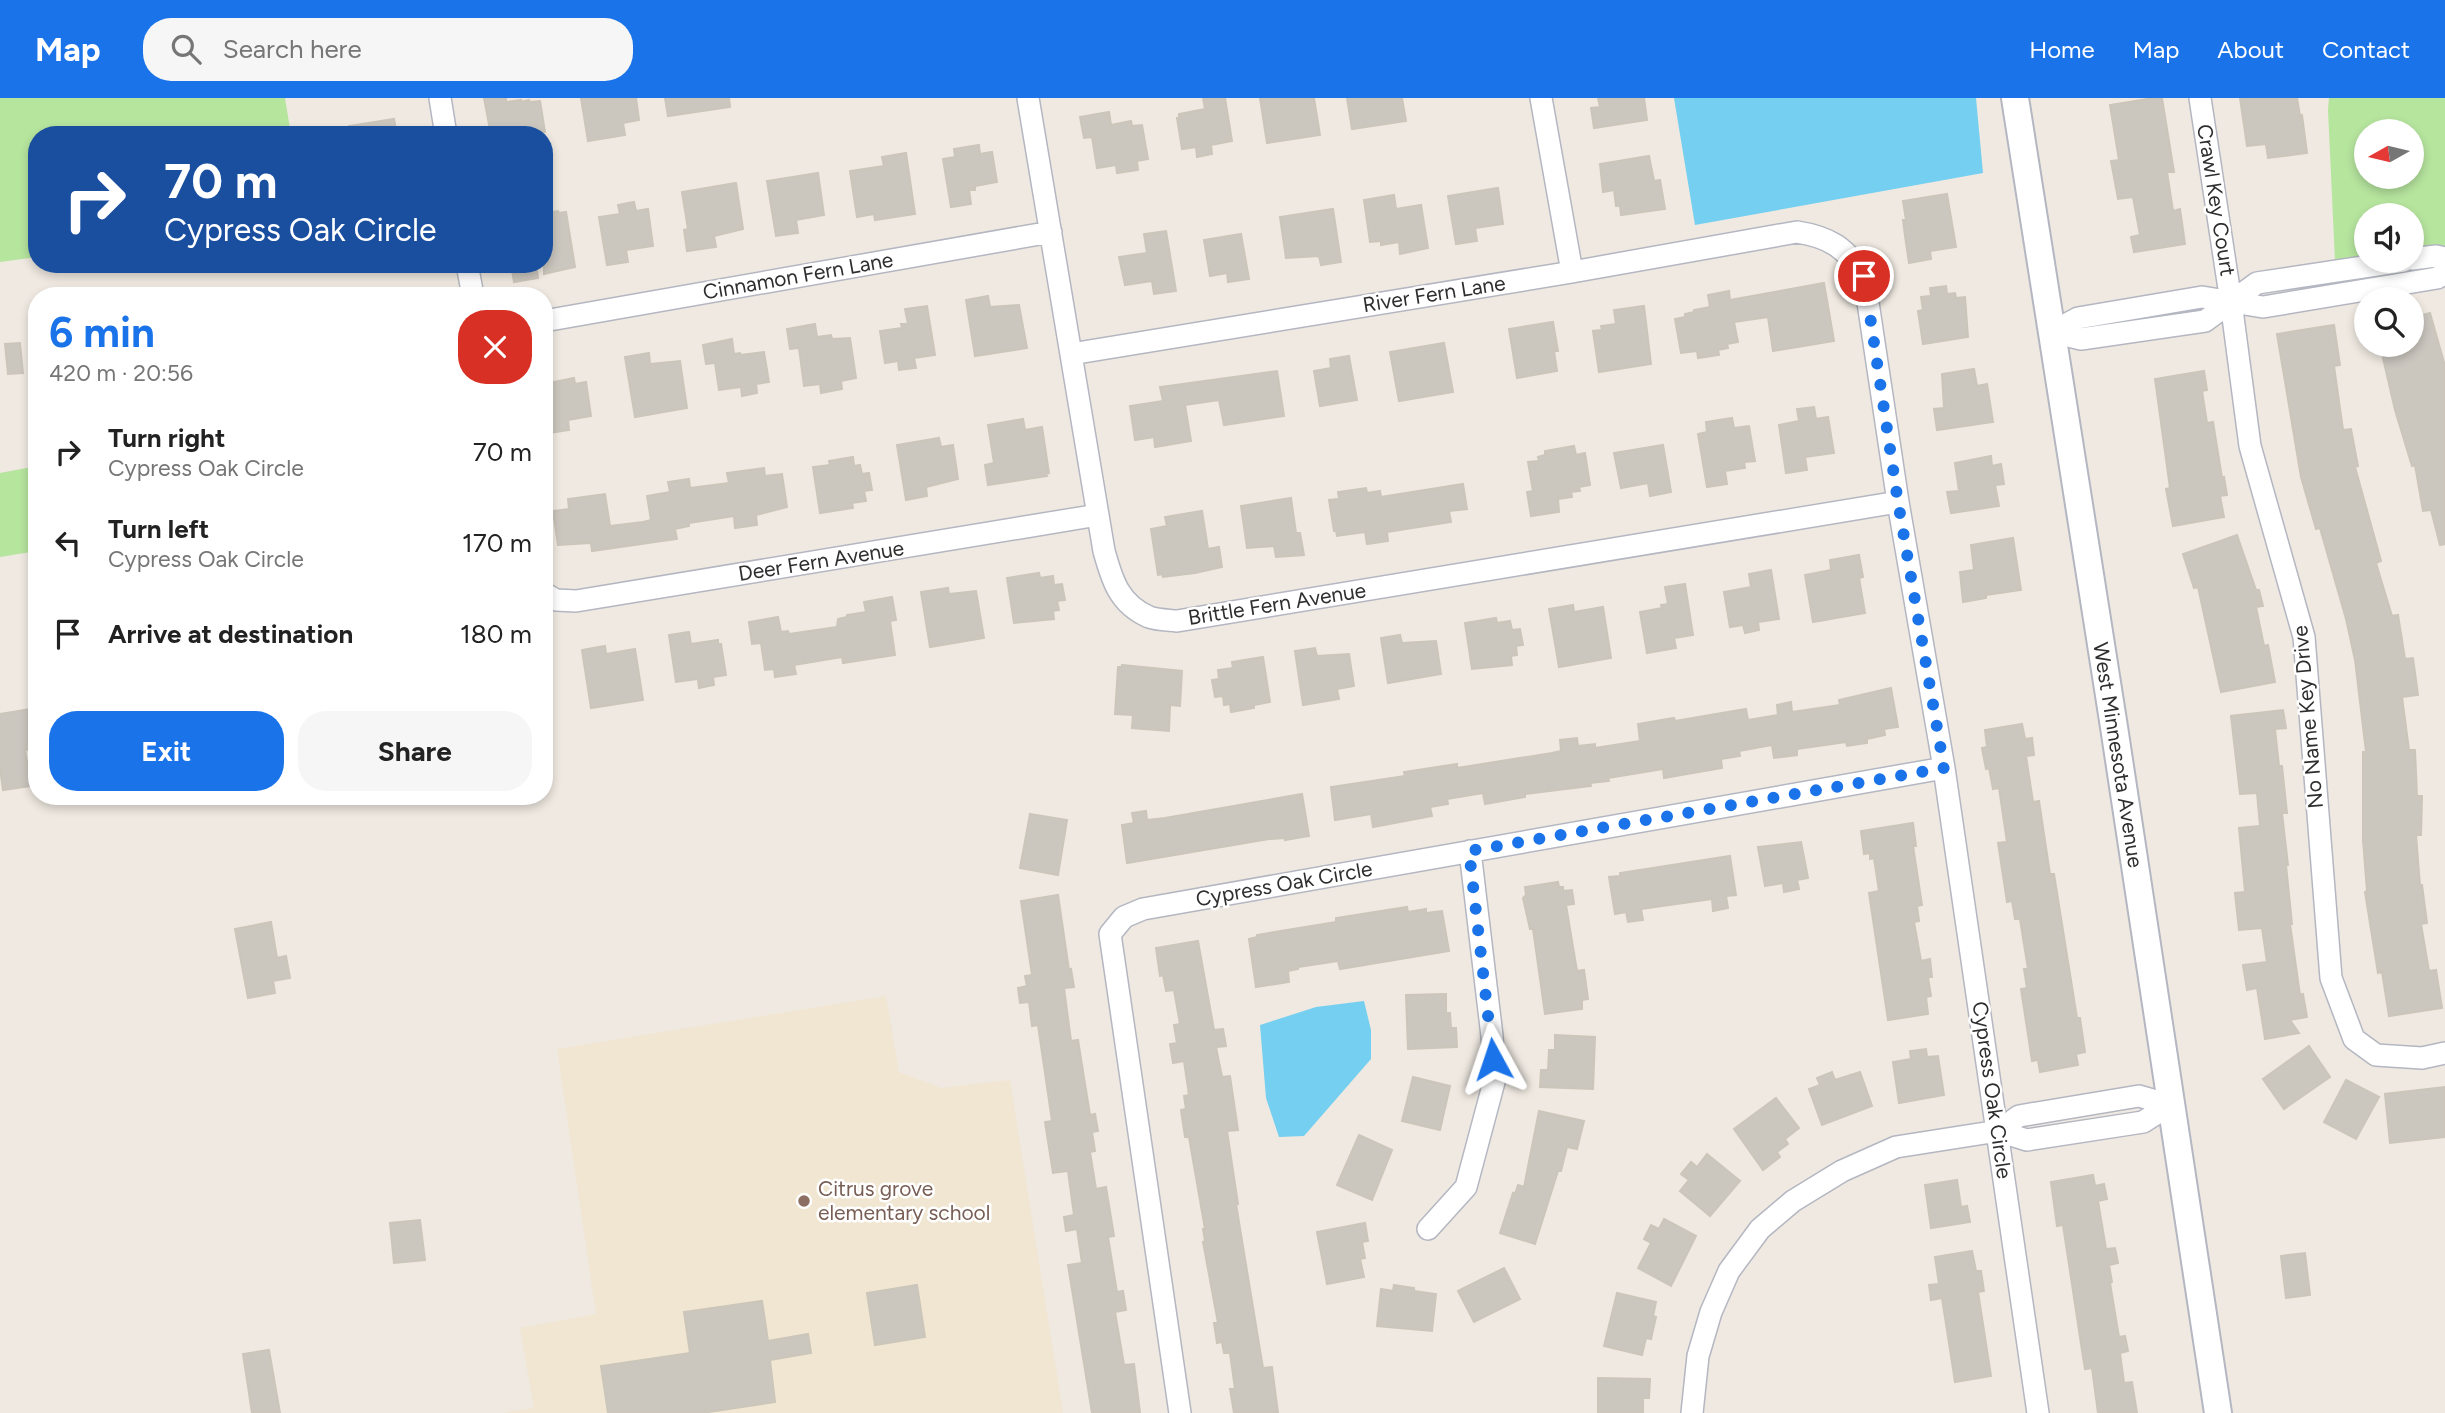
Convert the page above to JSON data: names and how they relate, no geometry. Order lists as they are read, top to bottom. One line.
{"streets":{"street":["Crawl Key Court","Cinnamon Fern Lane","River Fern Lane","Deer Fern Avenue","Brittle Fern Avenue","No Name Key Drive","West Minnesota Avenue","Cypress Oak Circle"]},"crossings":[["Crawl Key Court","No Name Key Drive"],["Cinnamon Fern Lane","Brittle Fern Avenue"],["River Fern Lane","Brittle Fern Avenue"],["River Fern Lane","Cypress Oak Circle"],["Deer Fern Avenue","Brittle Fern Avenue"],["Brittle Fern Avenue","Cypress Oak Circle"]],"places":["Citrus grove elementary school"],"north":"left","page":{"header":"Map","search":"Search here","nav":["Home","Map","About","Contact"],"turn":["70 m","Cypress Oak Circle"],"heading":["6 min","420 m · 20:56"],"list":[{"name":"Turn right","note":"Cypress Oak Circle","value":"70 m"},{"name":"Turn left","note":"Cypress Oak Circle","value":"170 m"},{"name":"Arrive at destination","value":"180 m"}],"buttons":["Exit","Share"]}}
